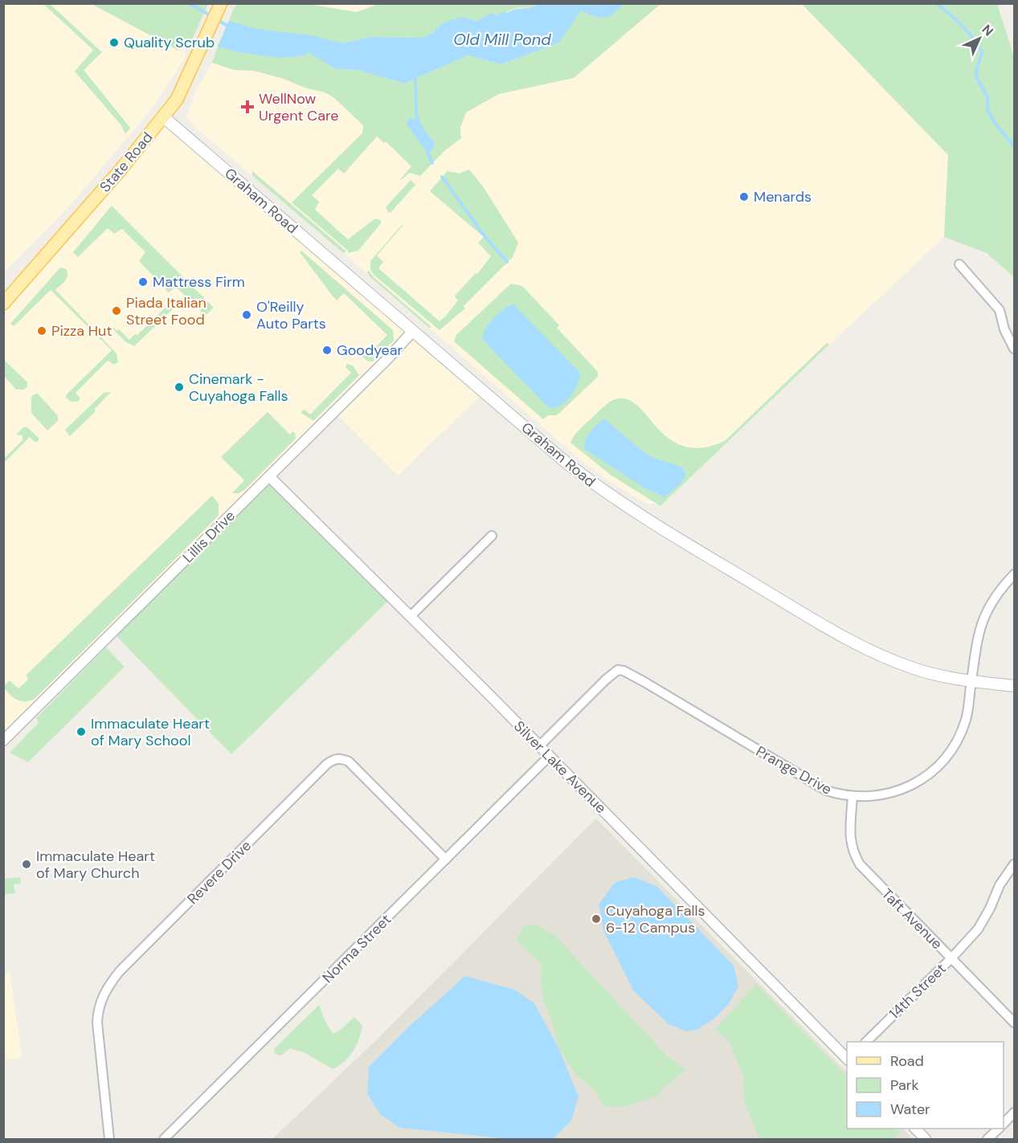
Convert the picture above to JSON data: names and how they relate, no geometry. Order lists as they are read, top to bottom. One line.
{"streets":{"main road":["State Road","Graham Road"],"street":["Lillis Drive","Silver Lake Avenue","Prange Drive","Revere Drive","Taft Avenue","Norma Street","14th Street"]},"crossings":[["State Road","Graham Road"],["Graham Road","Lillis Drive"],["Graham Road","Prange Drive"],["Lillis Drive","Silver Lake Avenue"],["Silver Lake Avenue","Prange Drive"],["Silver Lake Avenue","Norma Street"],["Prange Drive","Taft Avenue"],["Revere Drive","Norma Street"],["Taft Avenue","14th Street"]],"water":["Old Mill Pond"],"places":{"other":["Quality Scrub","Menards","Mattress Firm","Piada Italian Street Food","O'Reilly Auto Parts","Pizza Hut","Goodyear","Cinemark - Cuyahoga Falls","Immaculate Heart of Mary School","Immaculate Heart of Mary Church","Cuyahoga Falls 6-12 Campus"],"health":["WellNow Urgent Care"]},"legend":["Road","Park","Water"],"north":"top right"}
